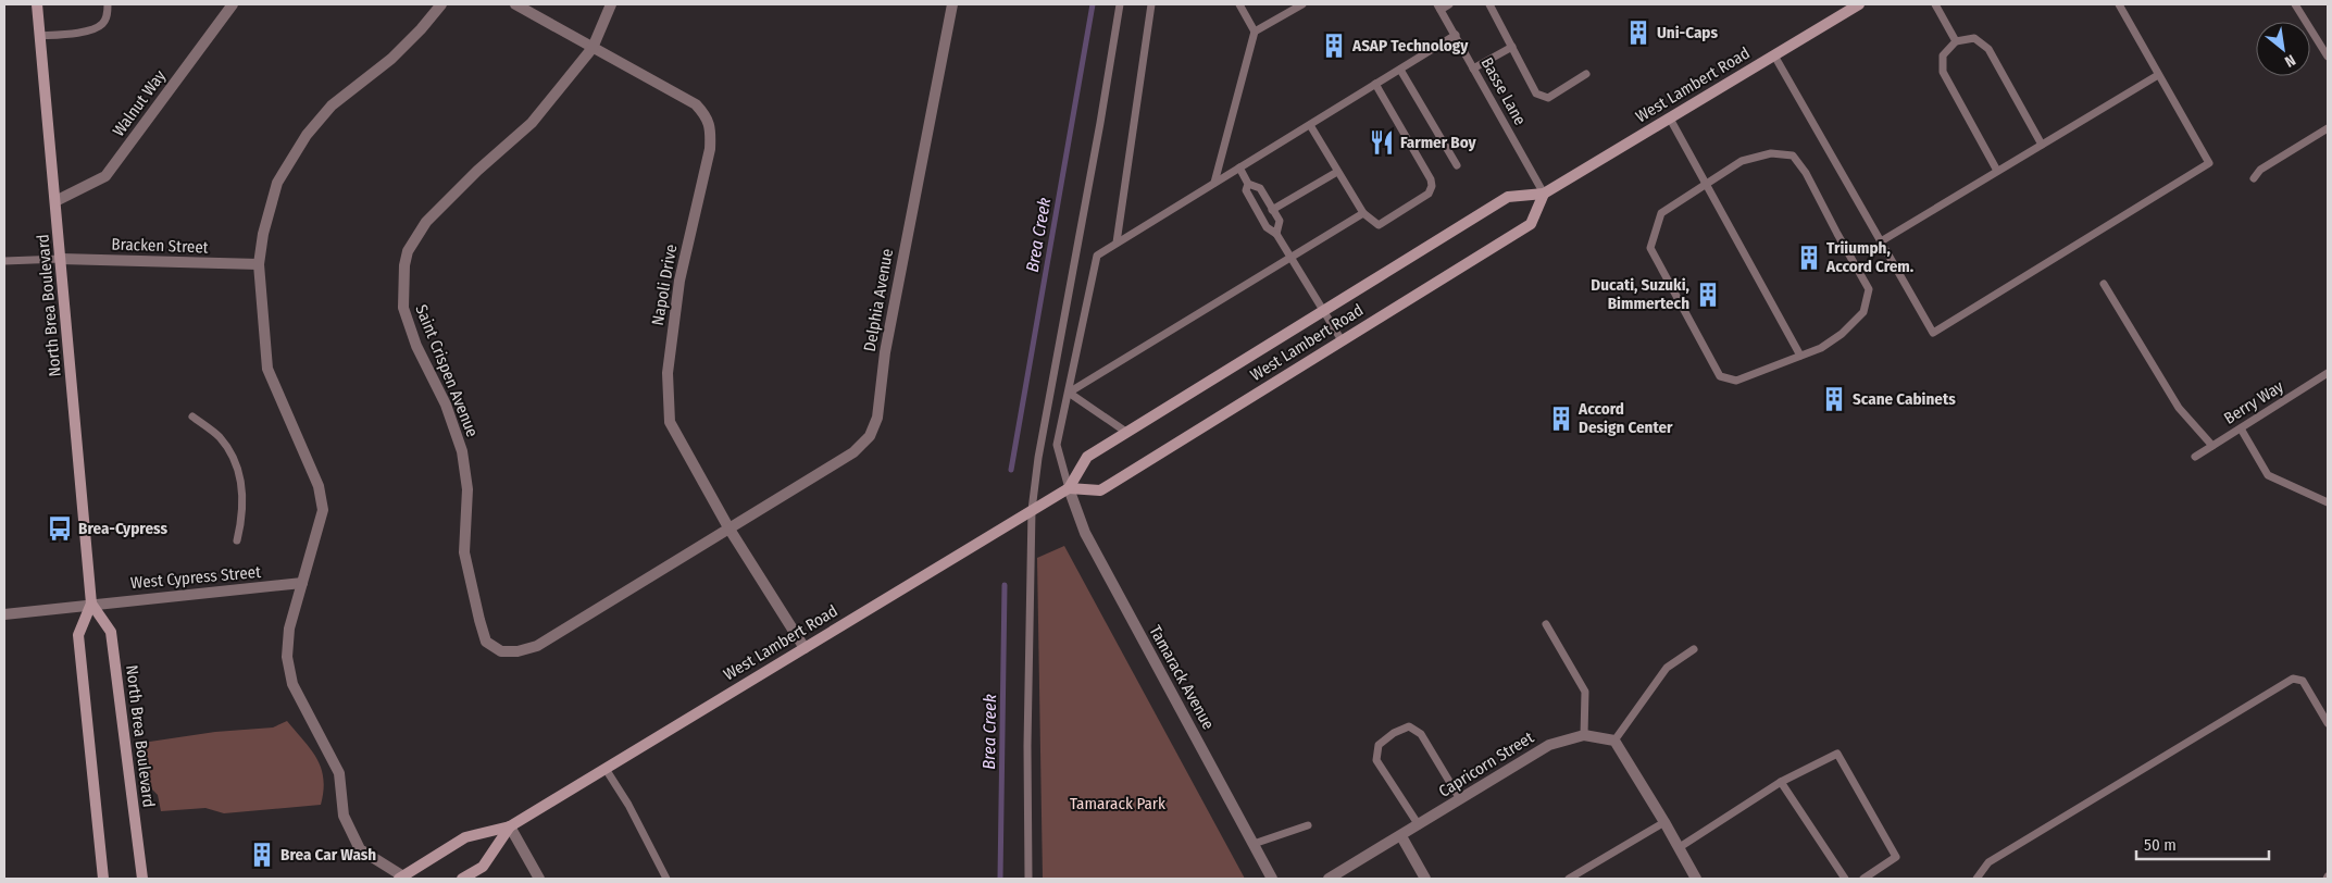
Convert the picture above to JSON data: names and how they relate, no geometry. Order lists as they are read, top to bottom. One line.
{"streets":{"main road":["West Lambert Road","North Brea Boulevard"],"street":["Walnut Way","Bracken Street","Napoli Drive","Delphia Avenue","Saint Crispen Avenue","West Cypress Street","Tamarack Avenue","Capricorn Street"],"lane":["Basse Lane","Berry Way"]},"crossings":[["West Lambert Road","Basse Lane"],["West Lambert Road","Napoli Drive"],["West Lambert Road","Tamarack Avenue"],["Walnut Way","North Brea Boulevard"],["Bracken Street","North Brea Boulevard"],["Napoli Drive","Delphia Avenue"],["Napoli Drive","Saint Crispen Avenue"],["Delphia Avenue","Saint Crispen Avenue"],["North Brea Boulevard","West Cypress Street"]],"water":["Brea Creek"],"parks":["Tamarack Park"],"places":{"building":["Uni-Caps","ASAP Technology","Triiumph, Accord Crem.","Ducati, Suzuki, Bimmertech","Scane Cabinets","Accord Design Center","Brea Car Wash"],"restaurant":["Farmer Boy"],"bus stop":["Brea-Cypress"]},"scale_bar":"50 m","north":"bottom right"}
